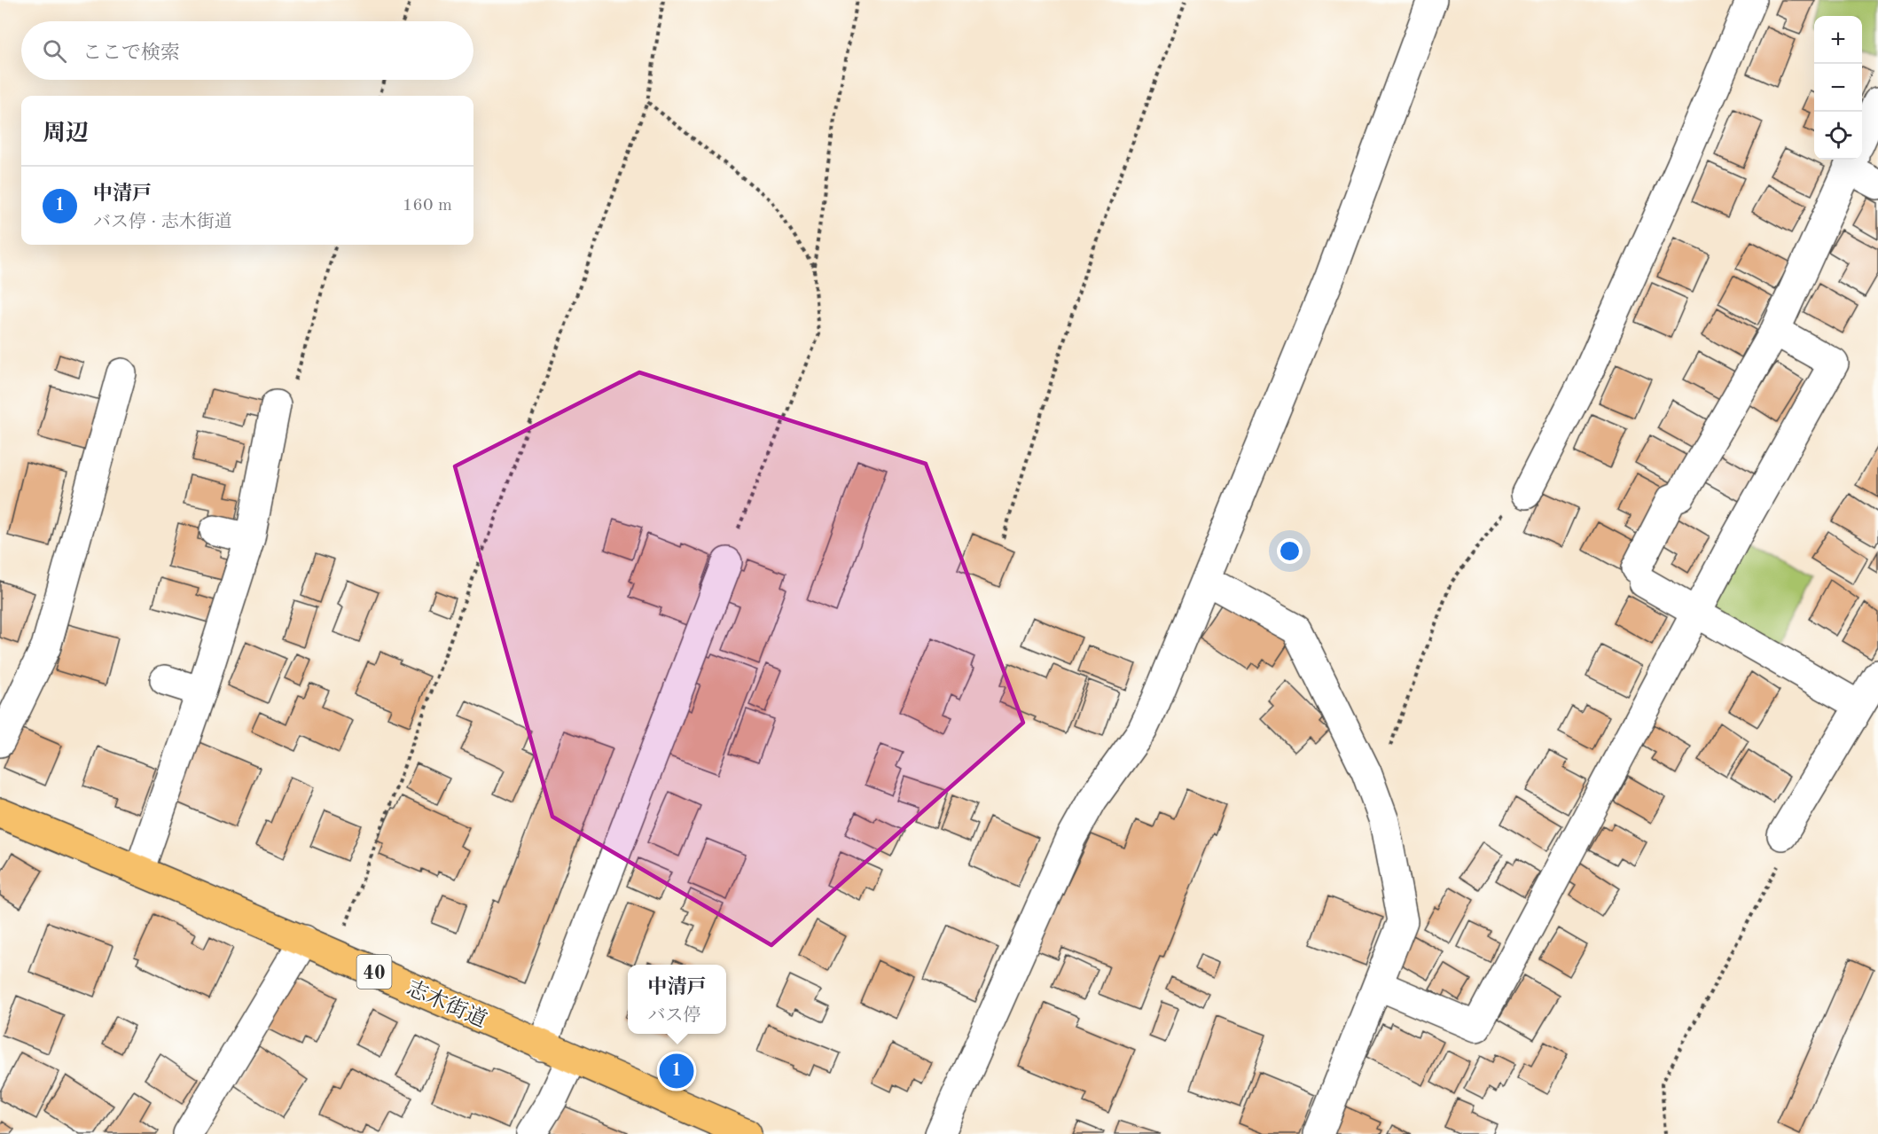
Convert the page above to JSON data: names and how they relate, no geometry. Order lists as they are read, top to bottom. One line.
{"streets":{"main road":["40","志木街道"]},"page":{"map_buttons":["+","−"],"search":"ここで検索","heading":"周辺","list":[{"mark":"1","name":"中清戸","note":"バス停 · 志木街道","value":"160 m"}],"popup":["中清戸","バス停"],"pins":"1"}}
